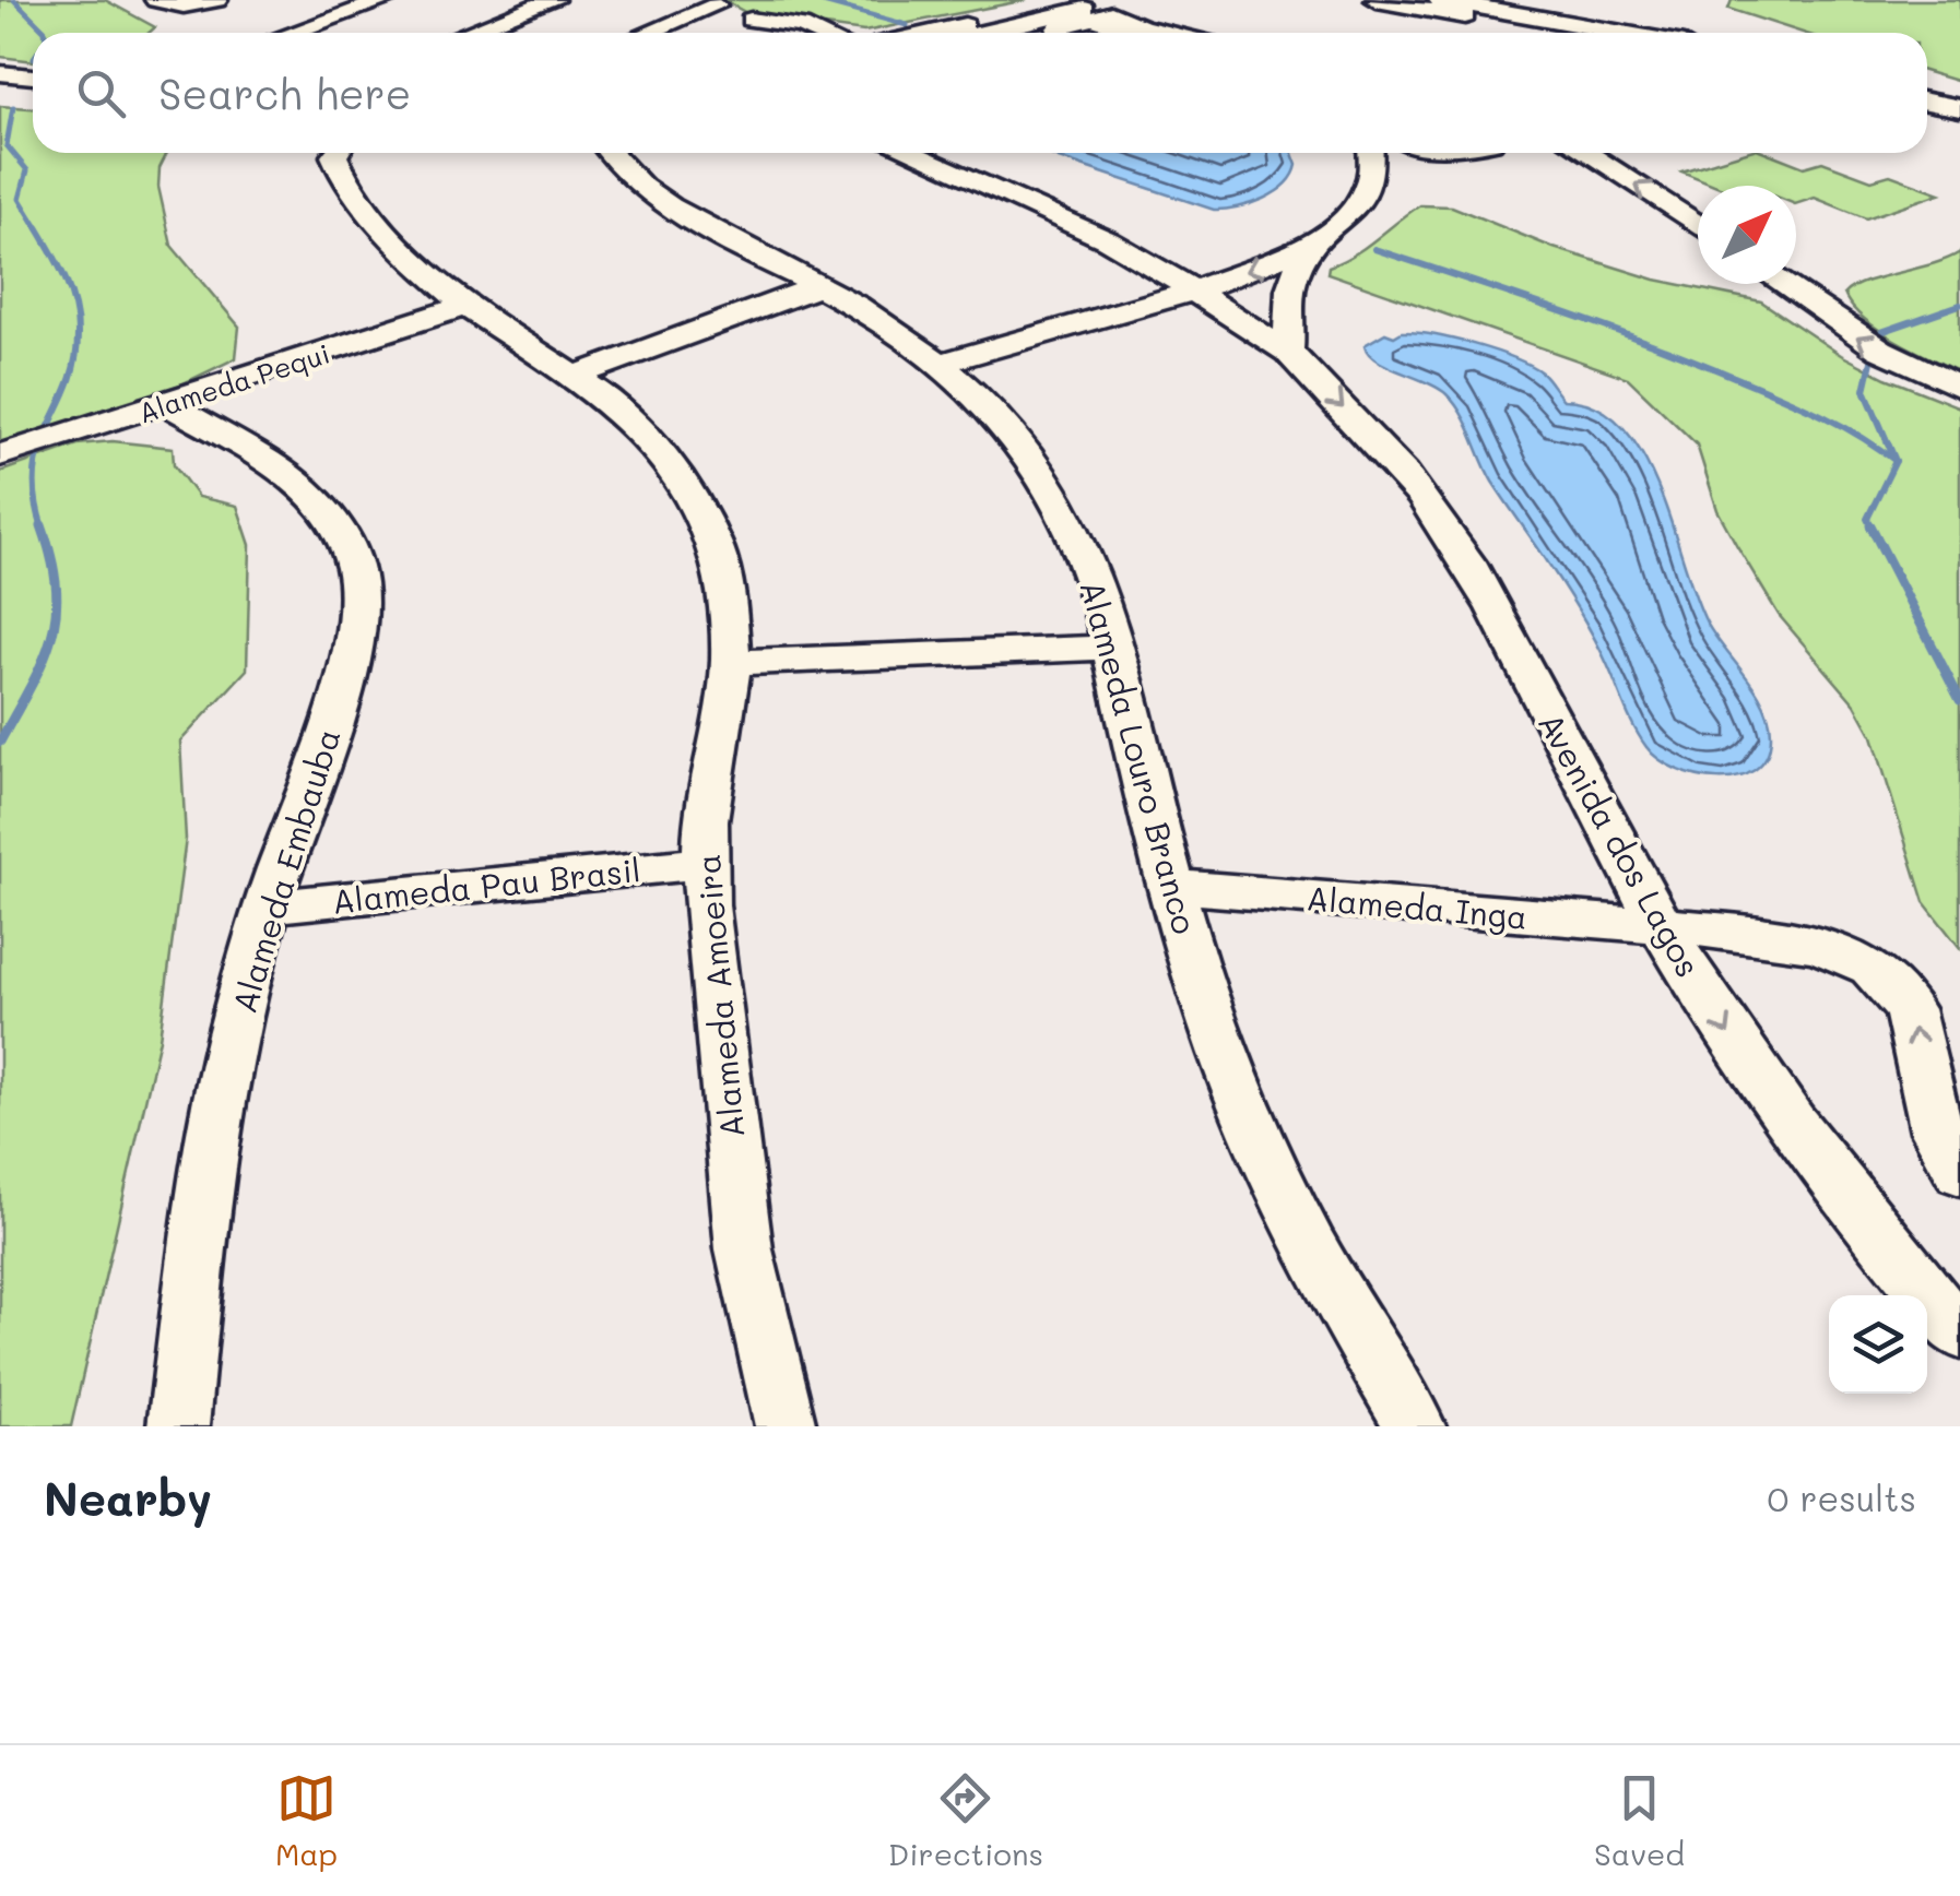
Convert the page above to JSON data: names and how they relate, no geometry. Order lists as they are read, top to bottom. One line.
{"streets":{"street":["Alameda Pequi","Alameda Louro Branco","Avenida dos Lagos","Alameda Embauba","Alameda Pau Brasil","Alameda Inga","Alameda Amoeira"]},"crossings":[["Alameda Pequi","Alameda Embauba"],["Alameda Pequi","Alameda Amoeira"],["Alameda Louro Branco","Alameda Inga"],["Avenida dos Lagos","Alameda Inga"],["Alameda Embauba","Alameda Pau Brasil"],["Alameda Pau Brasil","Alameda Amoeira"]],"one_way":["Avenida dos Lagos","Alameda Inga"],"north":"top right","page":{"search":"Search here","heading":["Nearby","0 results"],"nav":["Map","Directions","Saved"]}}
